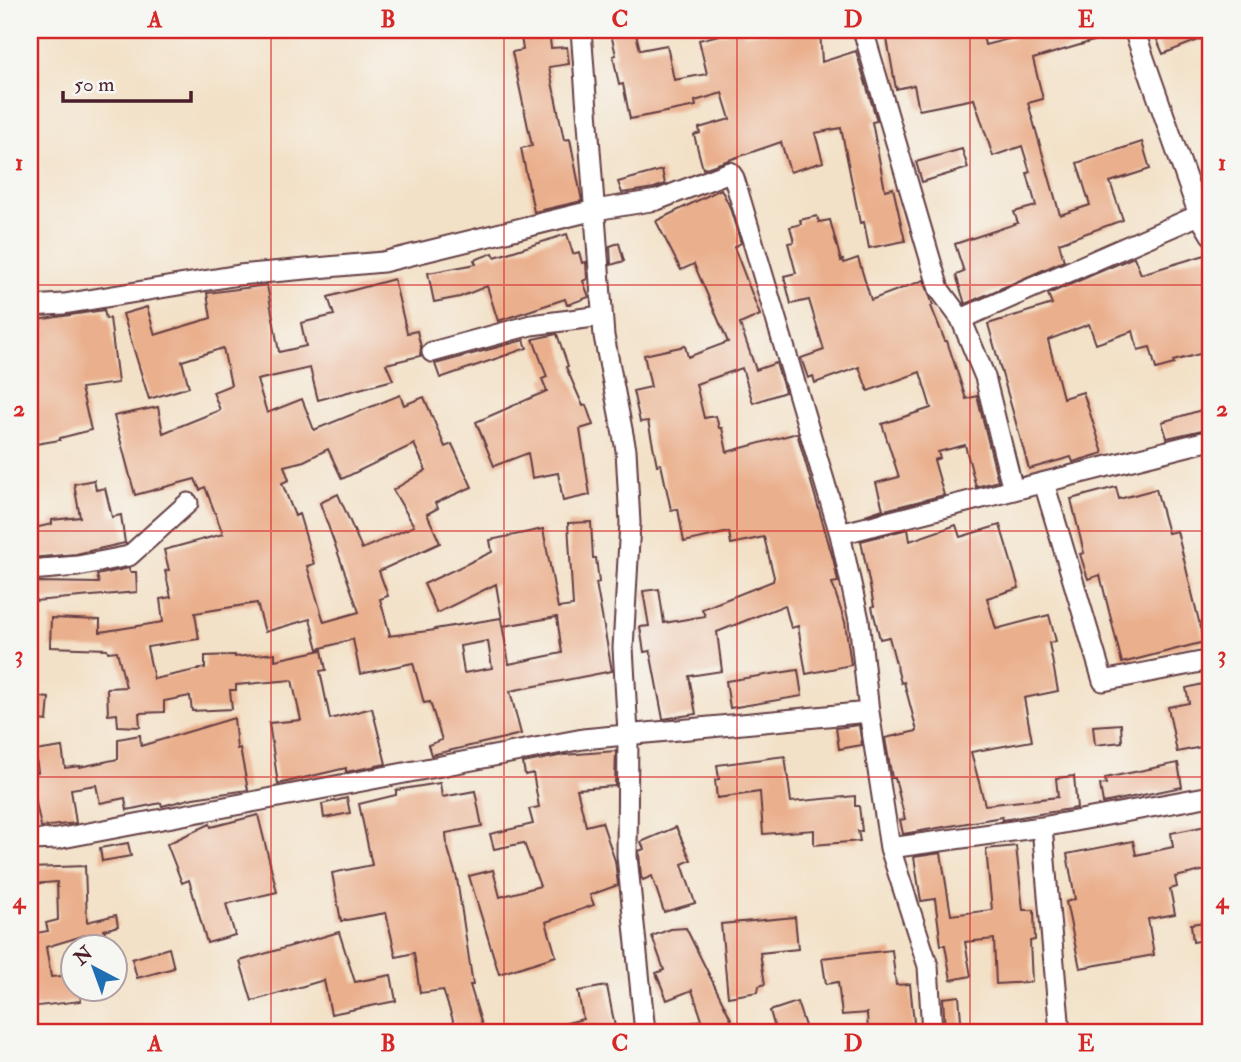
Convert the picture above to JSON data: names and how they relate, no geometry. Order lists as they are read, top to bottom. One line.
{"scale_bar":"50 m","north":"top left","grid":{"columns":["A","B","C","D","E"],"rows":["1","2","3","4"]}}
